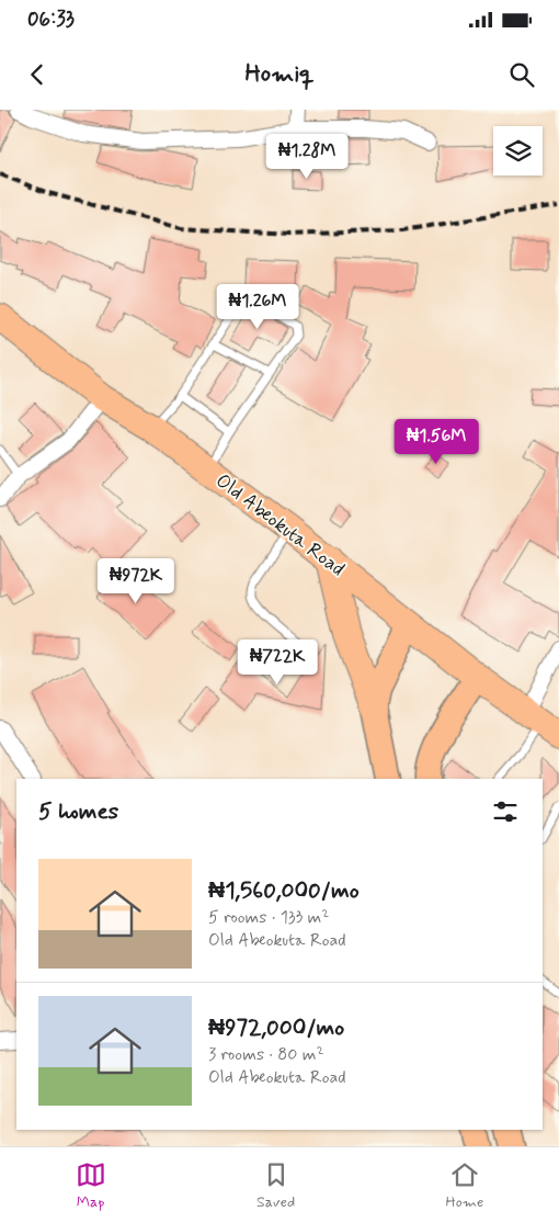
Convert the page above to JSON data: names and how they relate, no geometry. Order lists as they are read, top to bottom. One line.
{"streets":{"highway":["Old Abeokuta Road"]},"page":{"status":"06:33","header":"Homiq","price":["₦1.28M","₦1.26M","₦1.56M","₦972K","₦722K"],"heading":"5 homes","list":[{"name":"₦1,560,000/mo","note":"5 rooms · 133 m² · Old Abeokuta Road"},{"name":"₦972,000/mo","note":"3 rooms · 80 m² · Old Abeokuta Road"}],"tabs":["Map","Saved","Home"]}}
